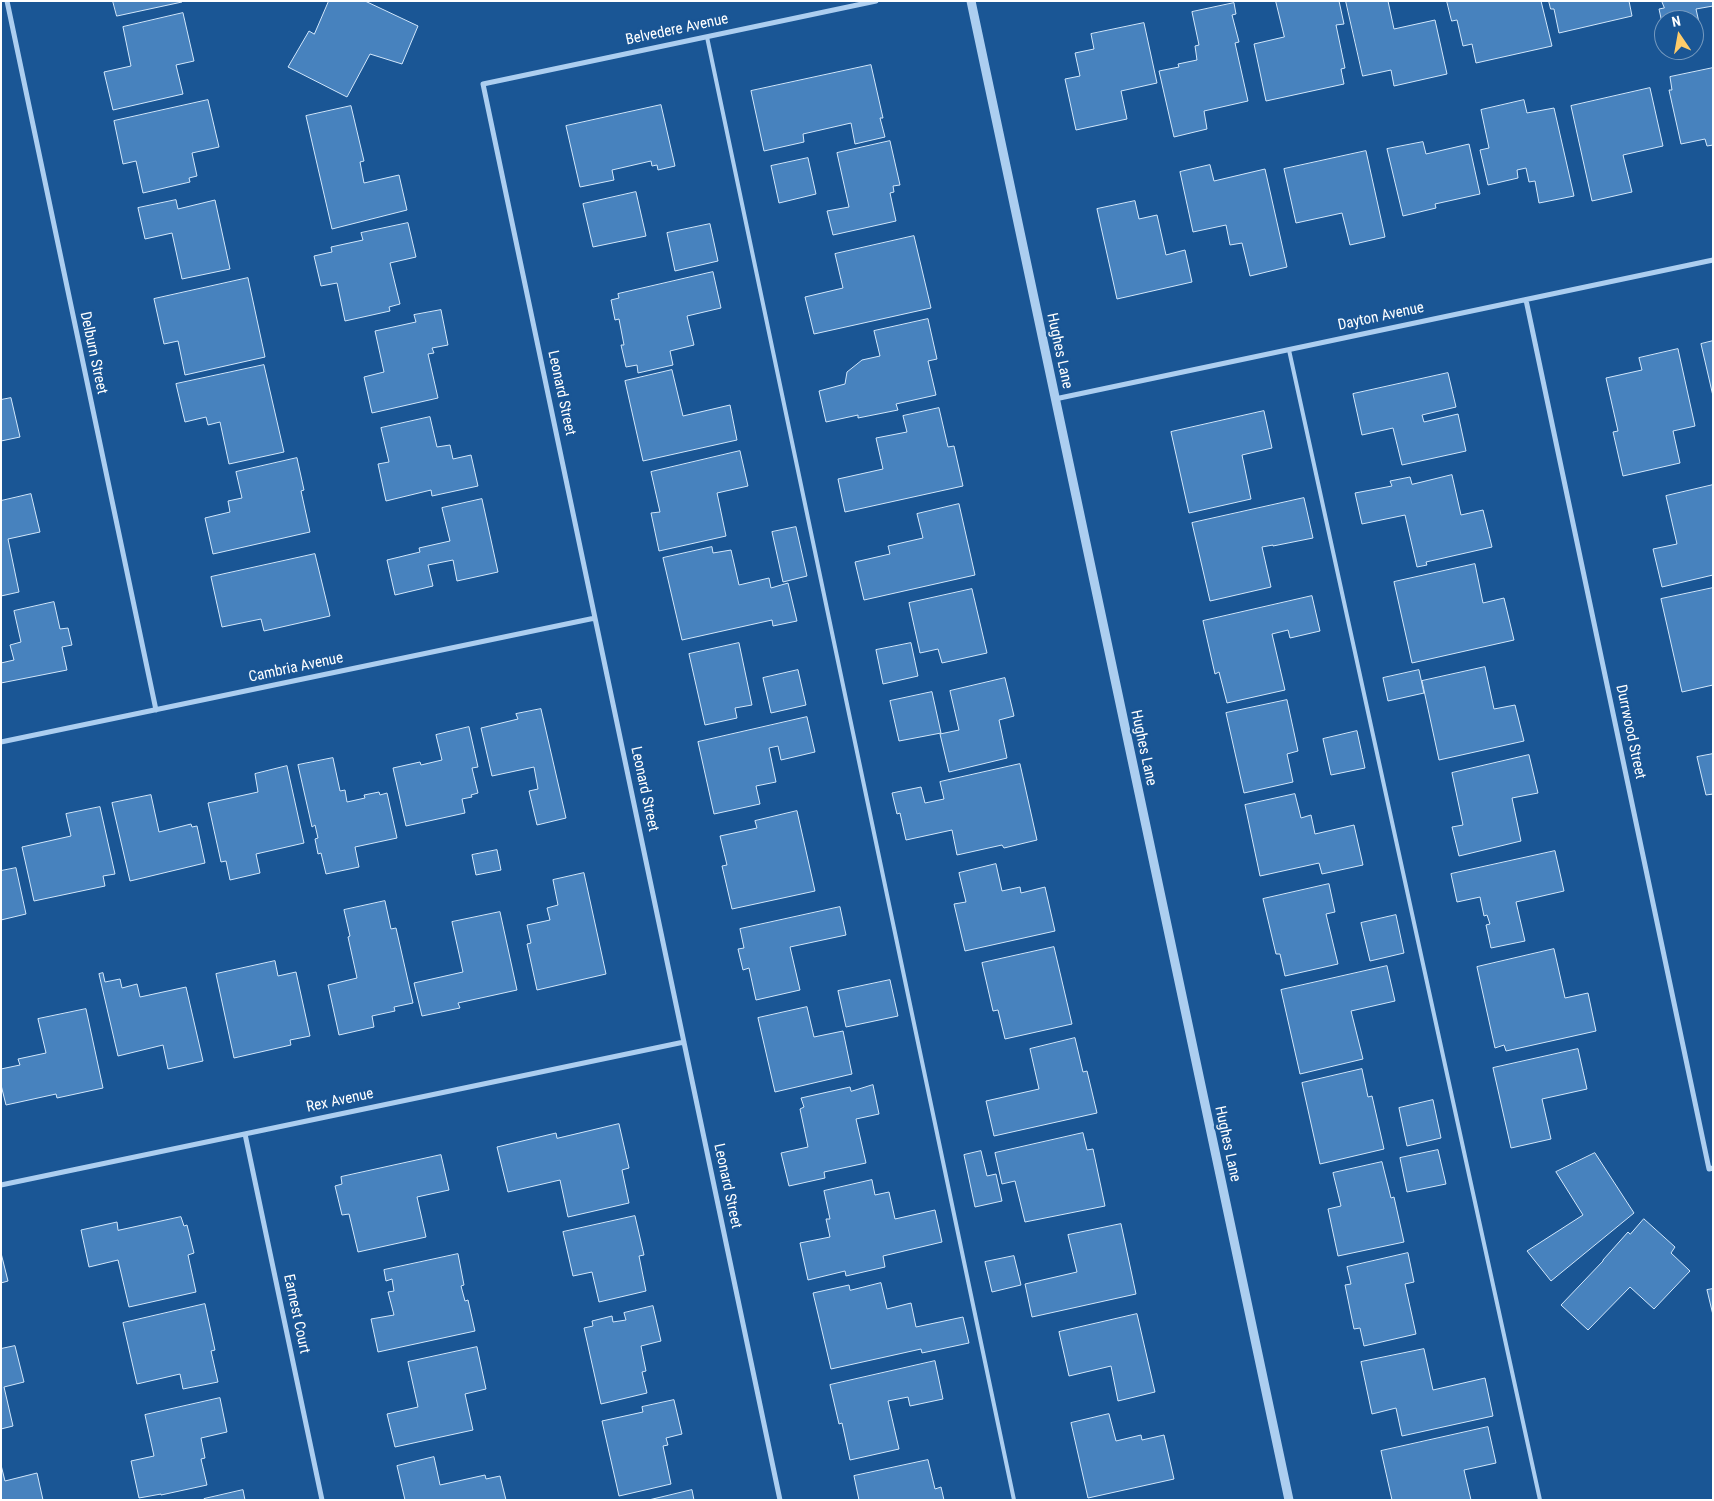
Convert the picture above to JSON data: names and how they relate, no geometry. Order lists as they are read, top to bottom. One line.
{"streets":{"street":["Belvedere Avenue","Dayton Avenue","Hughes Lane","Delburn Street","Leonard Street","Cambria Avenue","Durrwood Street","Rex Avenue","Earnest Court"]},"crossings":[["Belvedere Avenue","Leonard Street"],["Dayton Avenue","Hughes Lane"],["Dayton Avenue","Durrwood Street"],["Delburn Street","Cambria Avenue"],["Leonard Street","Cambria Avenue"],["Leonard Street","Rex Avenue"],["Rex Avenue","Earnest Court"]],"north":"top"}
